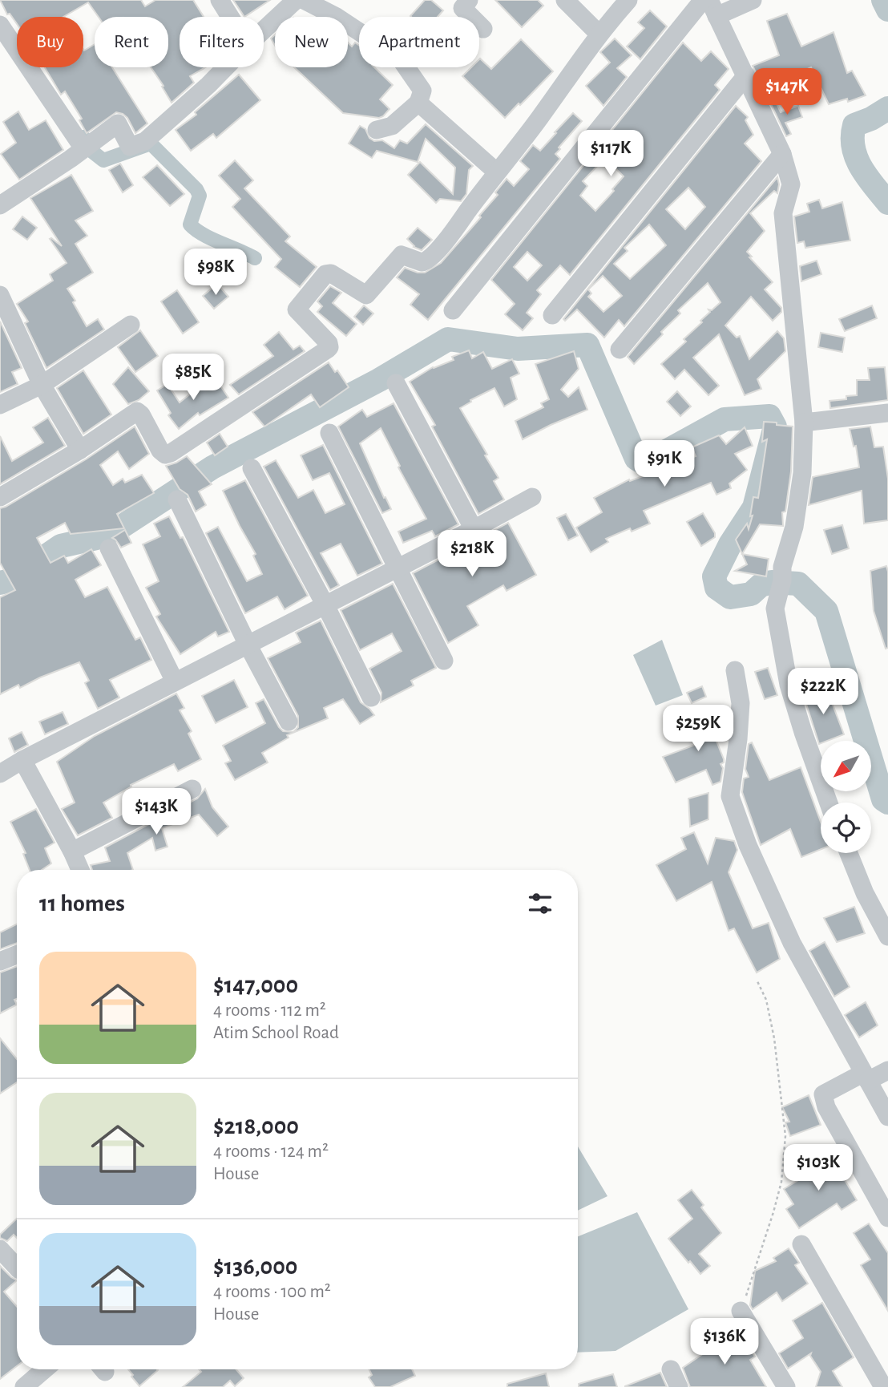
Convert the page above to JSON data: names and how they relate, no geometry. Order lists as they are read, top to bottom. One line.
{"north":"bottom left","page":{"chip":["Buy","Rent","Filters","New","Apartment"],"price":["$147K","$117K","$98K","$85K","$91K","$218K","$222K","$259K","$143K","$103K","$136K"],"heading":"11 homes","list":[{"name":"$147,000","note":"4 rooms · 112 m² · Atim School Road"},{"name":"$218,000","note":"4 rooms · 124 m² · House"},{"name":"$136,000","note":"4 rooms · 100 m² · House"}]}}
